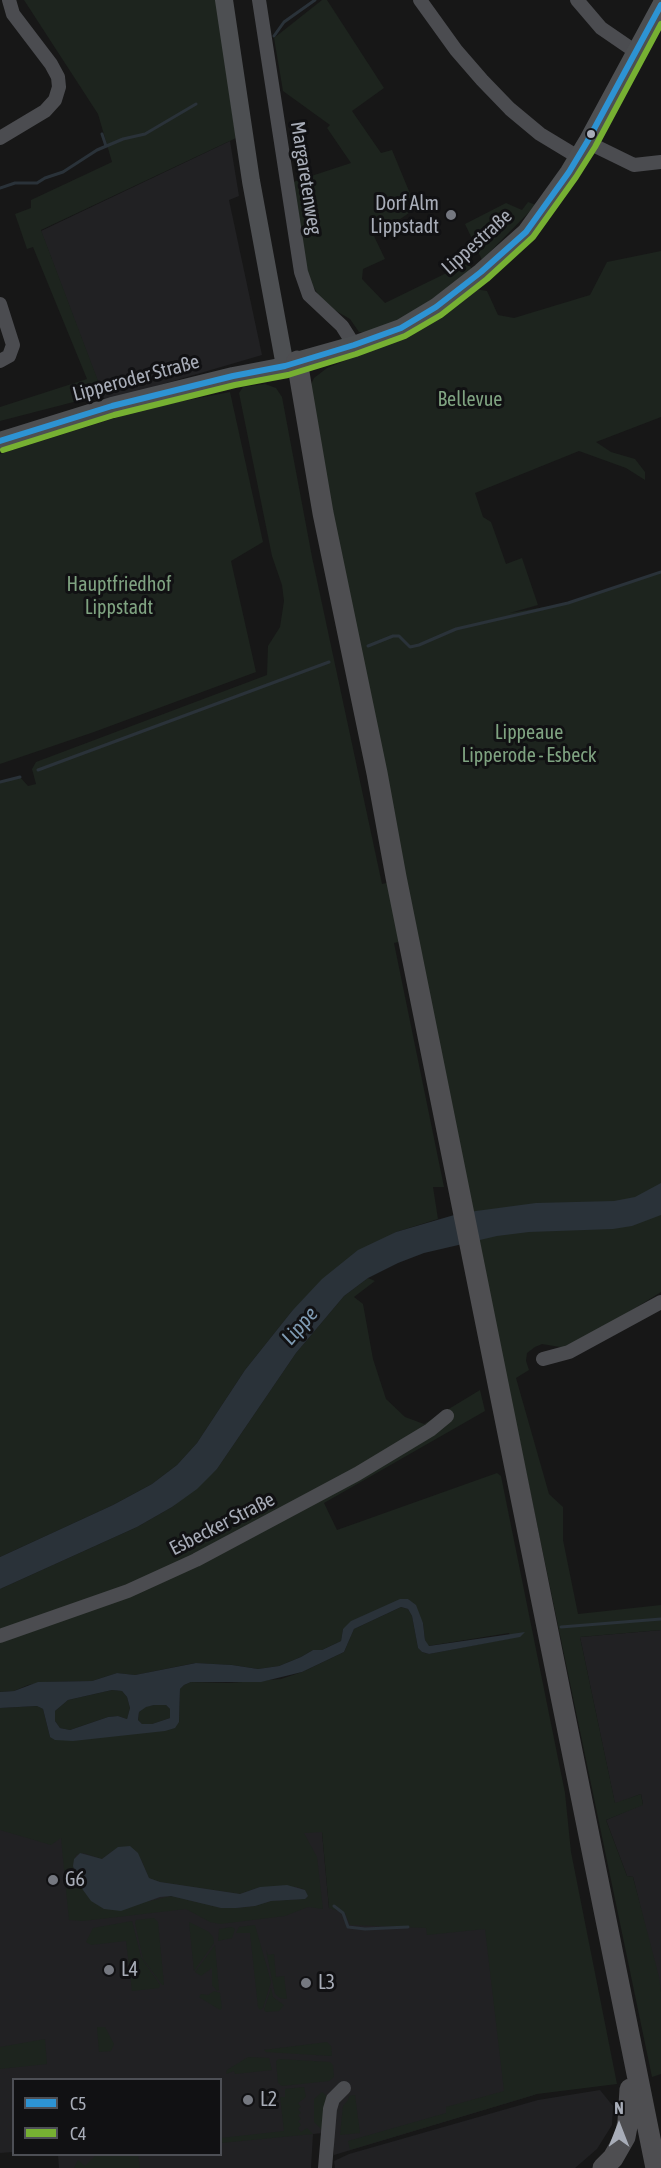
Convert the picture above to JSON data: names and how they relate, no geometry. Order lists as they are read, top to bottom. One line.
{"streets":{"main road":["Lippestraße","Lipperoder Straße"],"street":["Margaretenweg","Esbecker Straße"]},"crossings":[["Margaretenweg","Lippestraße"],["Lippestraße","Lipperoder Straße"]],"water":["Lippe"],"parks":["Bellevue","Hauptfriedhof Lippstadt","Lippeaue Lipperode - Esbeck"],"places":["Dorf Alm Lippstadt","G6","L4","L3","L2"],"lines":["transit line C5","transit line C4"],"legend":["C5","C4"],"north":"top"}
